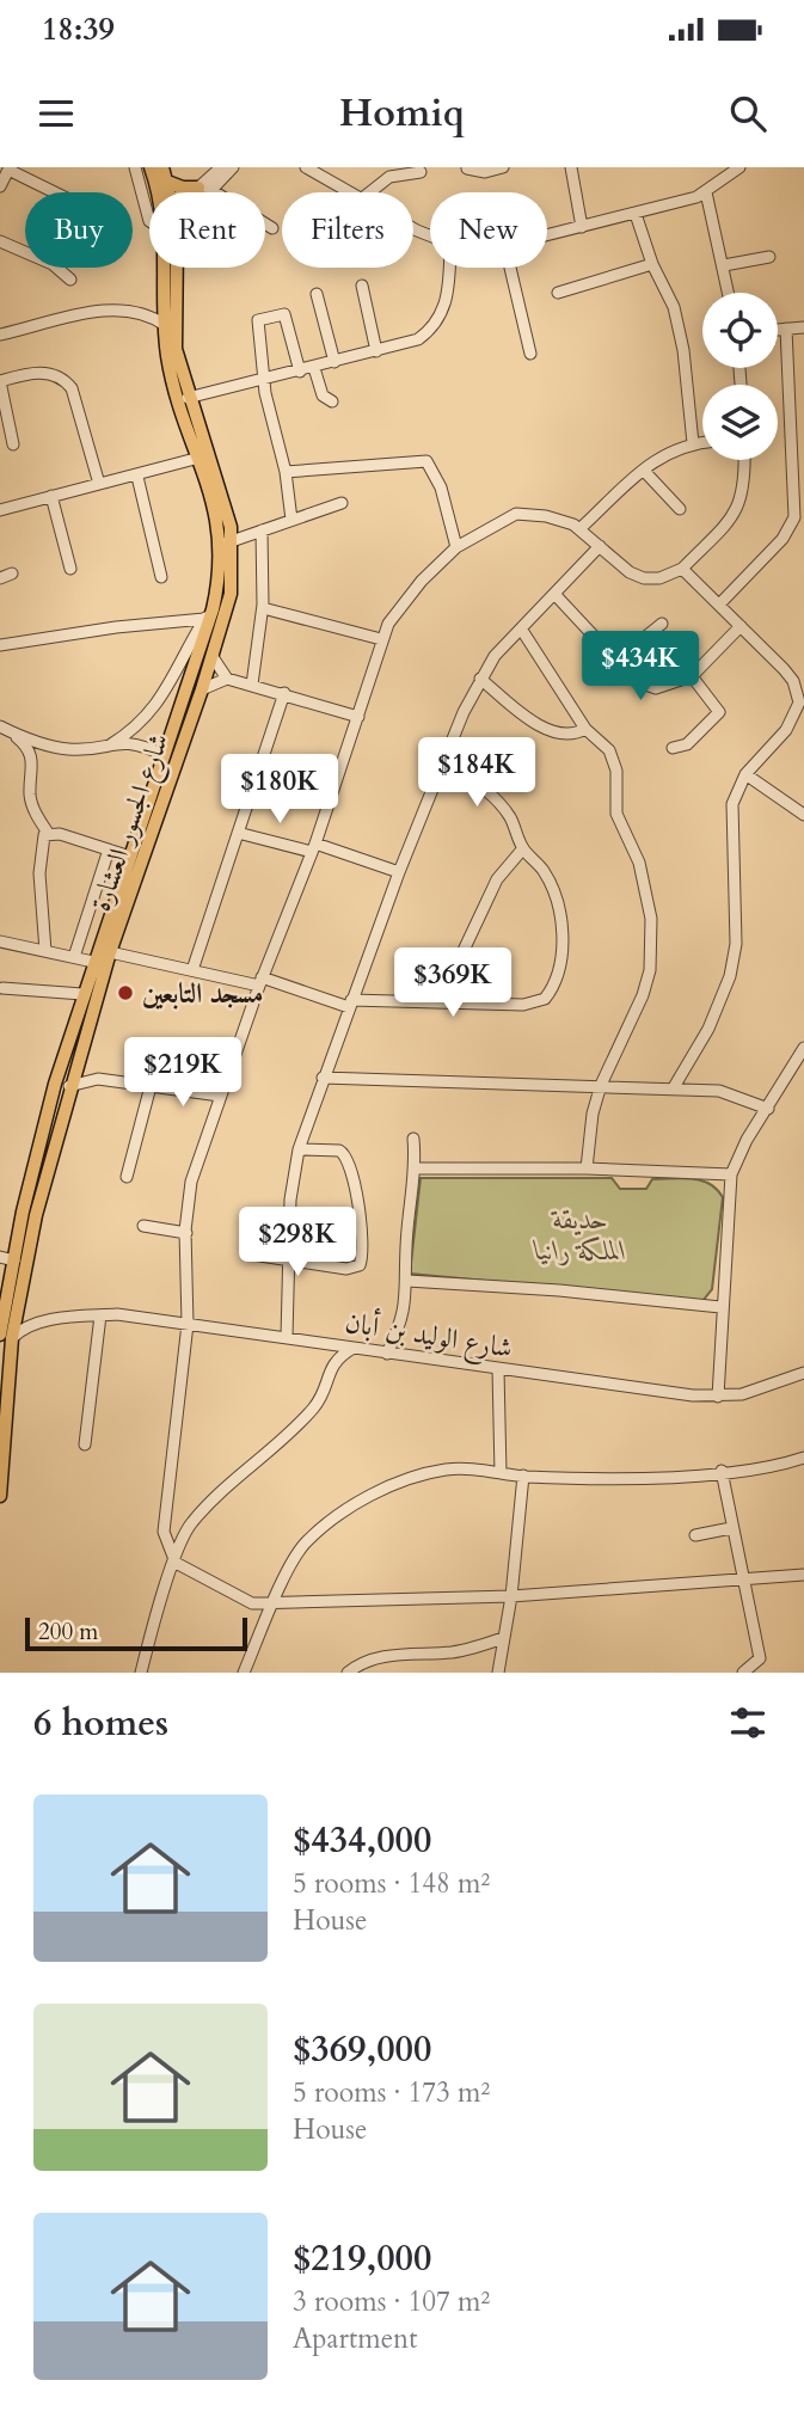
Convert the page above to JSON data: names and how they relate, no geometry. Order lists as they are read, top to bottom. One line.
{"streets":{"main road":["شارع الجسور العشارة"],"street":["شارع الوليد بن أبان"]},"crossings":[["شارع الجسور العشارة","شارع الوليد بن أبان"]],"parks":["حديقة الملكة رانيا"],"places":["مسجد التابعين"],"scale_bar":"200 m","page":{"status":"18:39","header":"Homiq","chip":["Buy","Rent","Filters","New"],"price":["$434K","$184K","$180K","$369K","$219K","$298K"],"scale":"200 m","heading":"6 homes","list":[{"name":"$434,000","note":"5 rooms · 148 m² · House"},{"name":"$369,000","note":"5 rooms · 173 m² · House"},{"name":"$219,000","note":"3 rooms · 107 m² · Apartment"}]}}
